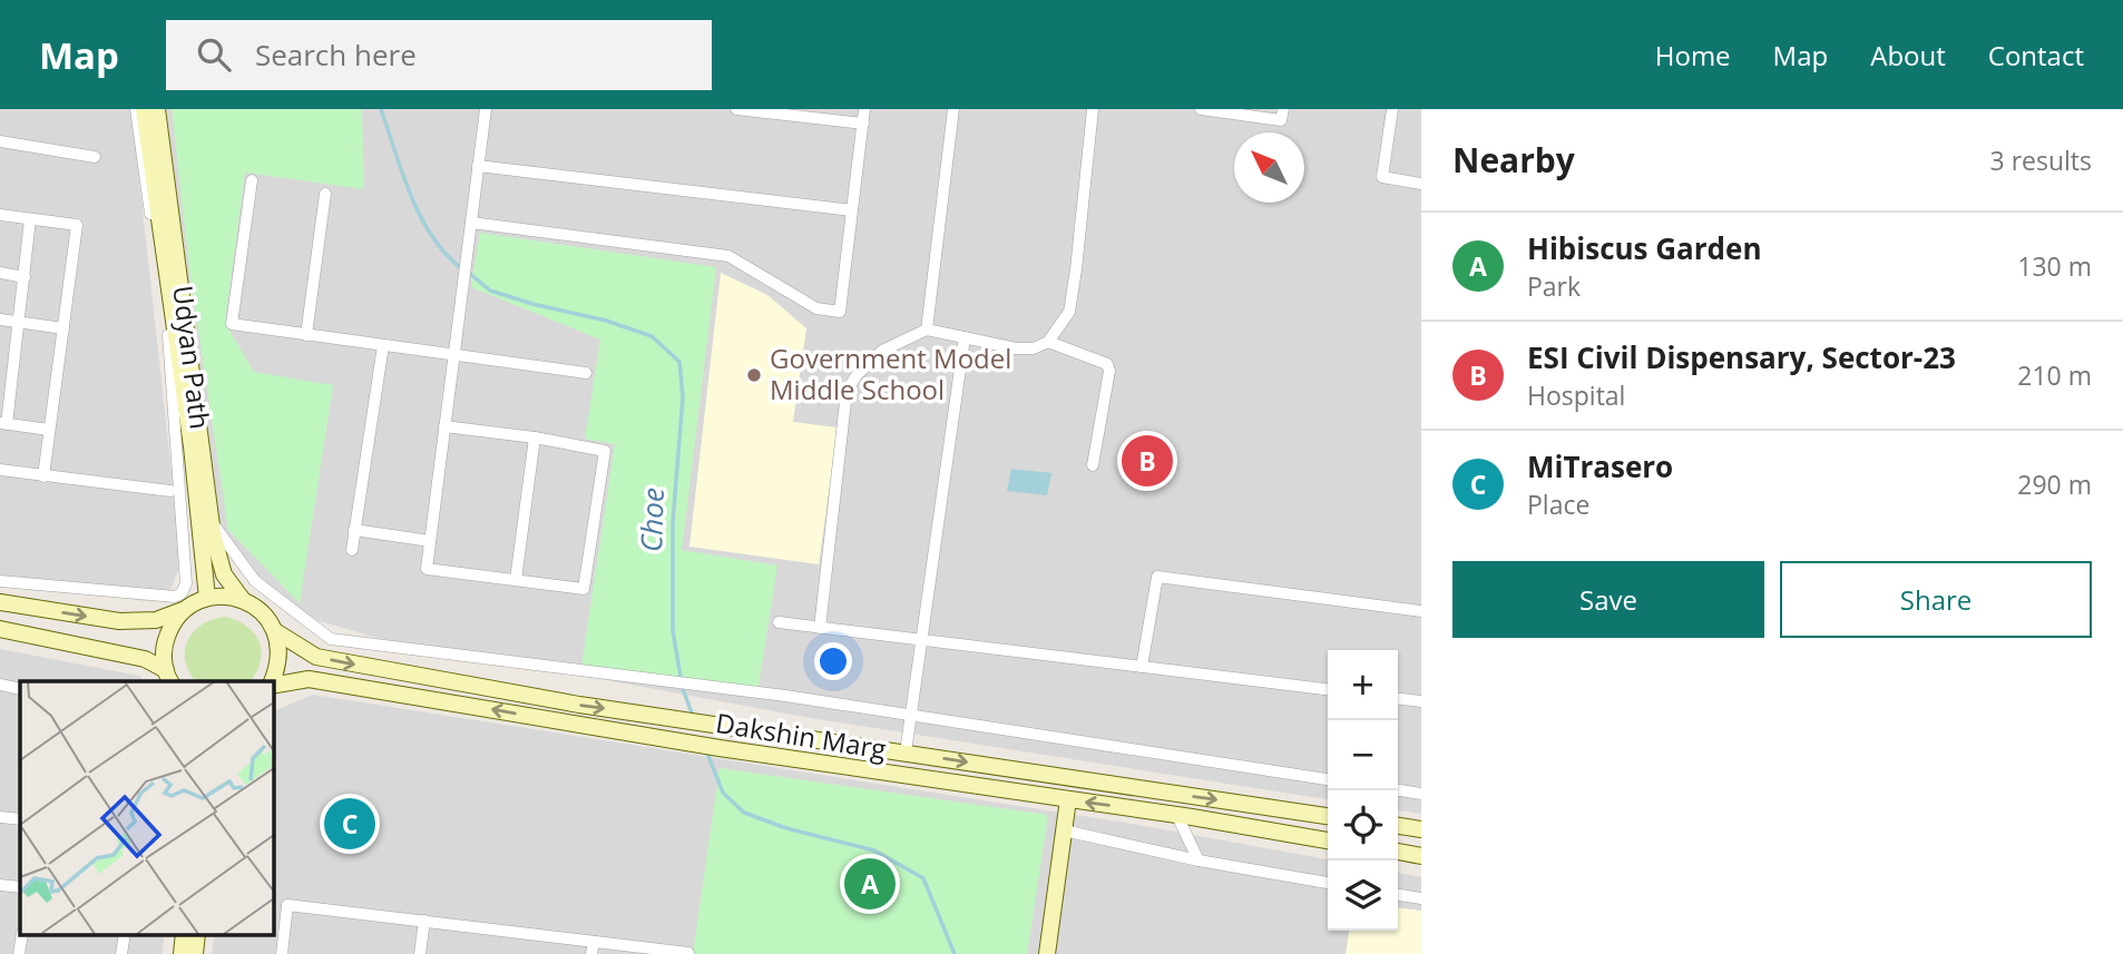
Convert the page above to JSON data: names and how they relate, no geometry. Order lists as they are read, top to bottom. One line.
{"streets":{"main road":["Udyan Path","Dakshin Marg"]},"crossings":[["Udyan Path","Dakshin Marg"]],"water":["Choe"],"places":["Government Model Middle School"],"north":"top left","page":{"header":"Map","search":"Search here","nav":["Home","Map","About","Contact"],"heading":["Nearby","3 results"],"list":[{"mark":"A","name":"Hibiscus Garden","note":"Park","value":"130 m"},{"mark":"B","name":"ESI Civil Dispensary, Sector-23","note":"Hospital","value":"210 m"},{"mark":"C","name":"MiTrasero","note":"Place","value":"290 m"}],"pins":["B","C","A"],"buttons":["Save","Share"],"map_buttons":["+","−"]}}
